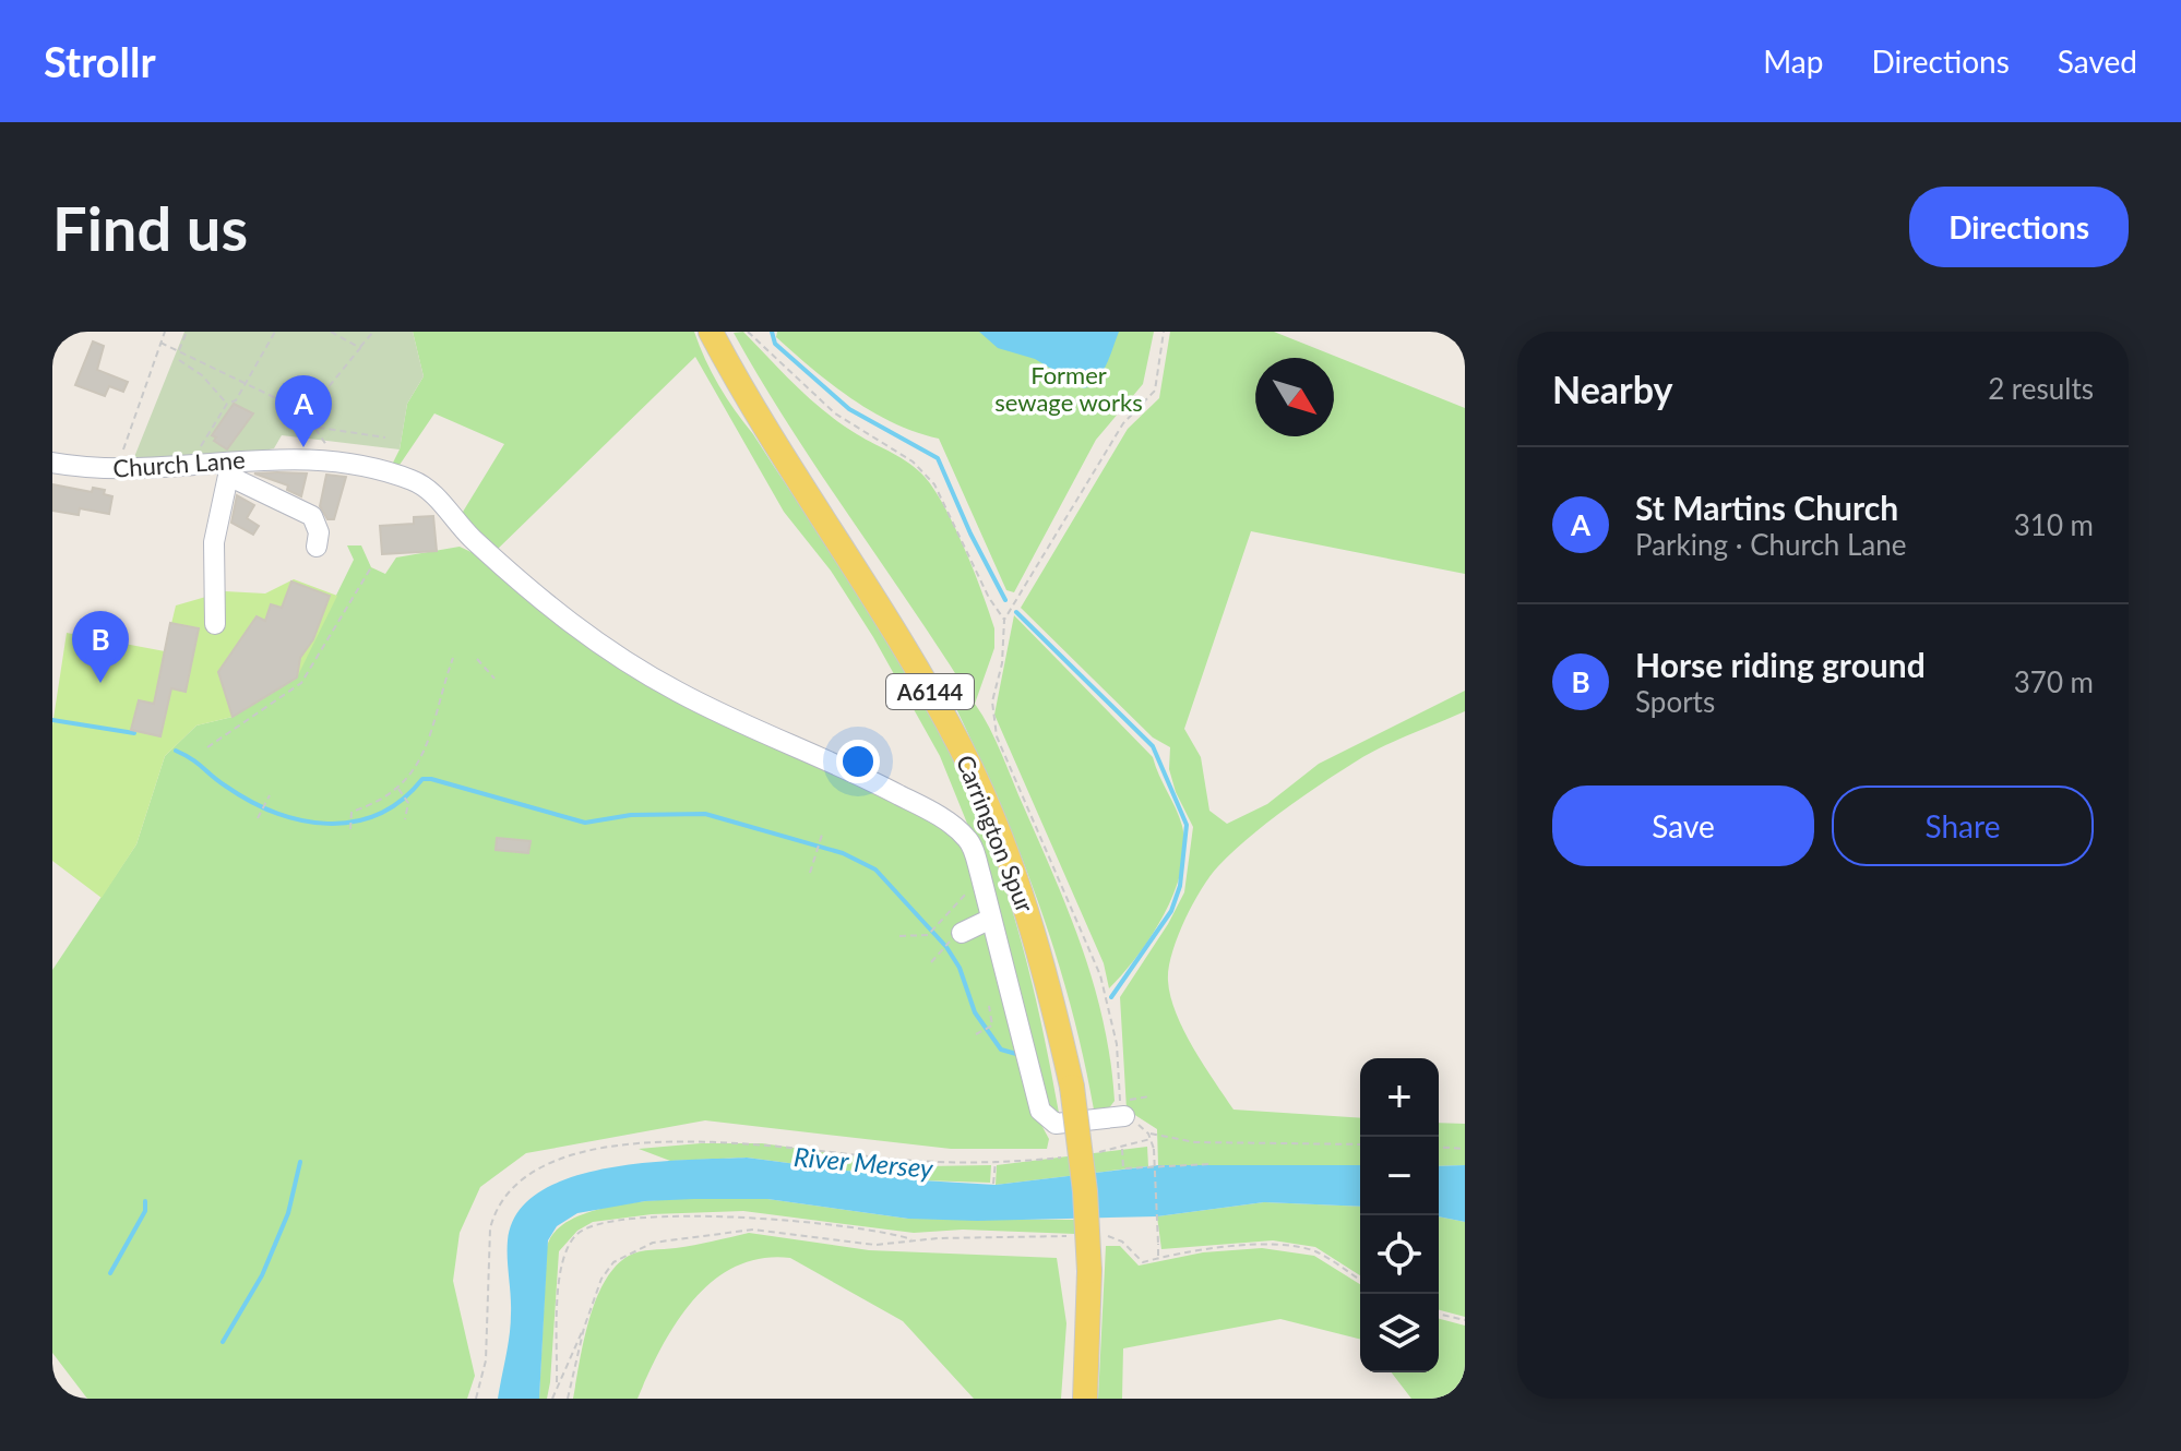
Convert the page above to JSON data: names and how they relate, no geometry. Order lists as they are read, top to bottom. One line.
{"streets":{"main road":["A6144","Carrington Spur"],"street":["Church Lane"]},"water":["River Mersey"],"parks":["Former sewage works"],"north":"bottom right","page":{"header":"Strollr","nav":["Map","Directions","Saved"],"buttons":["Directions",["Save","Share"]],"title":"Find us","heading":["Nearby","2 results"],"pins":["A","B"],"list":[{"mark":"A","name":"St Martins Church","note":"Parking · Church Lane","value":"310 m"},{"mark":"B","name":"Horse riding ground","note":"Sports","value":"370 m"}],"map_buttons":["+","−"]}}
